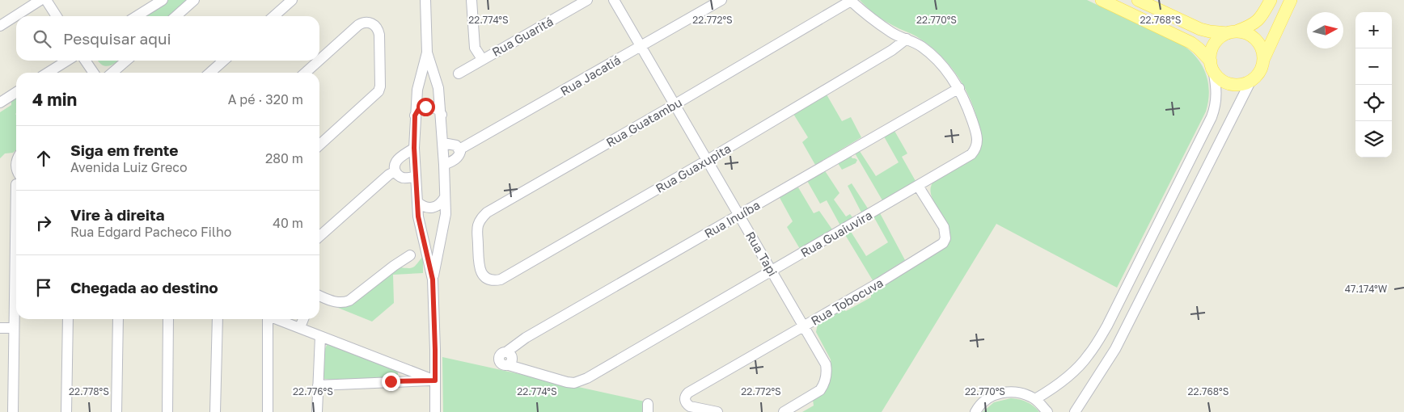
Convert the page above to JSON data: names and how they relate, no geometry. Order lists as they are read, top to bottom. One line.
{"streets":{"street":["Rua Guaritá","Rua Jacatiá","Rua Guatambu","Rua Guaxupita","Rua Inuíba","Rua Guaiuvira","Rua Tapi","Rua Tobocuva"]},"crossings":[["Rua Jacatiá","Rua Tapi"],["Rua Guatambu","Rua Guaxupita"],["Rua Guatambu","Rua Guaiuvira"],["Rua Guatambu","Rua Tapi"],["Rua Guaxupita","Rua Guaiuvira"],["Rua Guaxupita","Rua Tapi"],["Rua Inuíba","Rua Guaiuvira"],["Rua Inuíba","Rua Tapi"],["Rua Guaiuvira","Rua Tapi"],["Rua Guaiuvira","Rua Tobocuva"],["Rua Tapi","Rua Tobocuva"]],"north":"right","page":{"map_buttons":["+","−"],"search":"Pesquisar aqui","heading":["4 min","A pé · 320 m"],"list":[["Siga em frente","Avenida Luiz Greco","280 m"],["Vire à direita","Rua Edgard Pacheco Filho","40 m"],"Chegada ao destino"]},"coordinates":["22.774°S","22.772°S","22.770°S","22.768°S","47.174°W","22.778°S","22.776°S"]}
